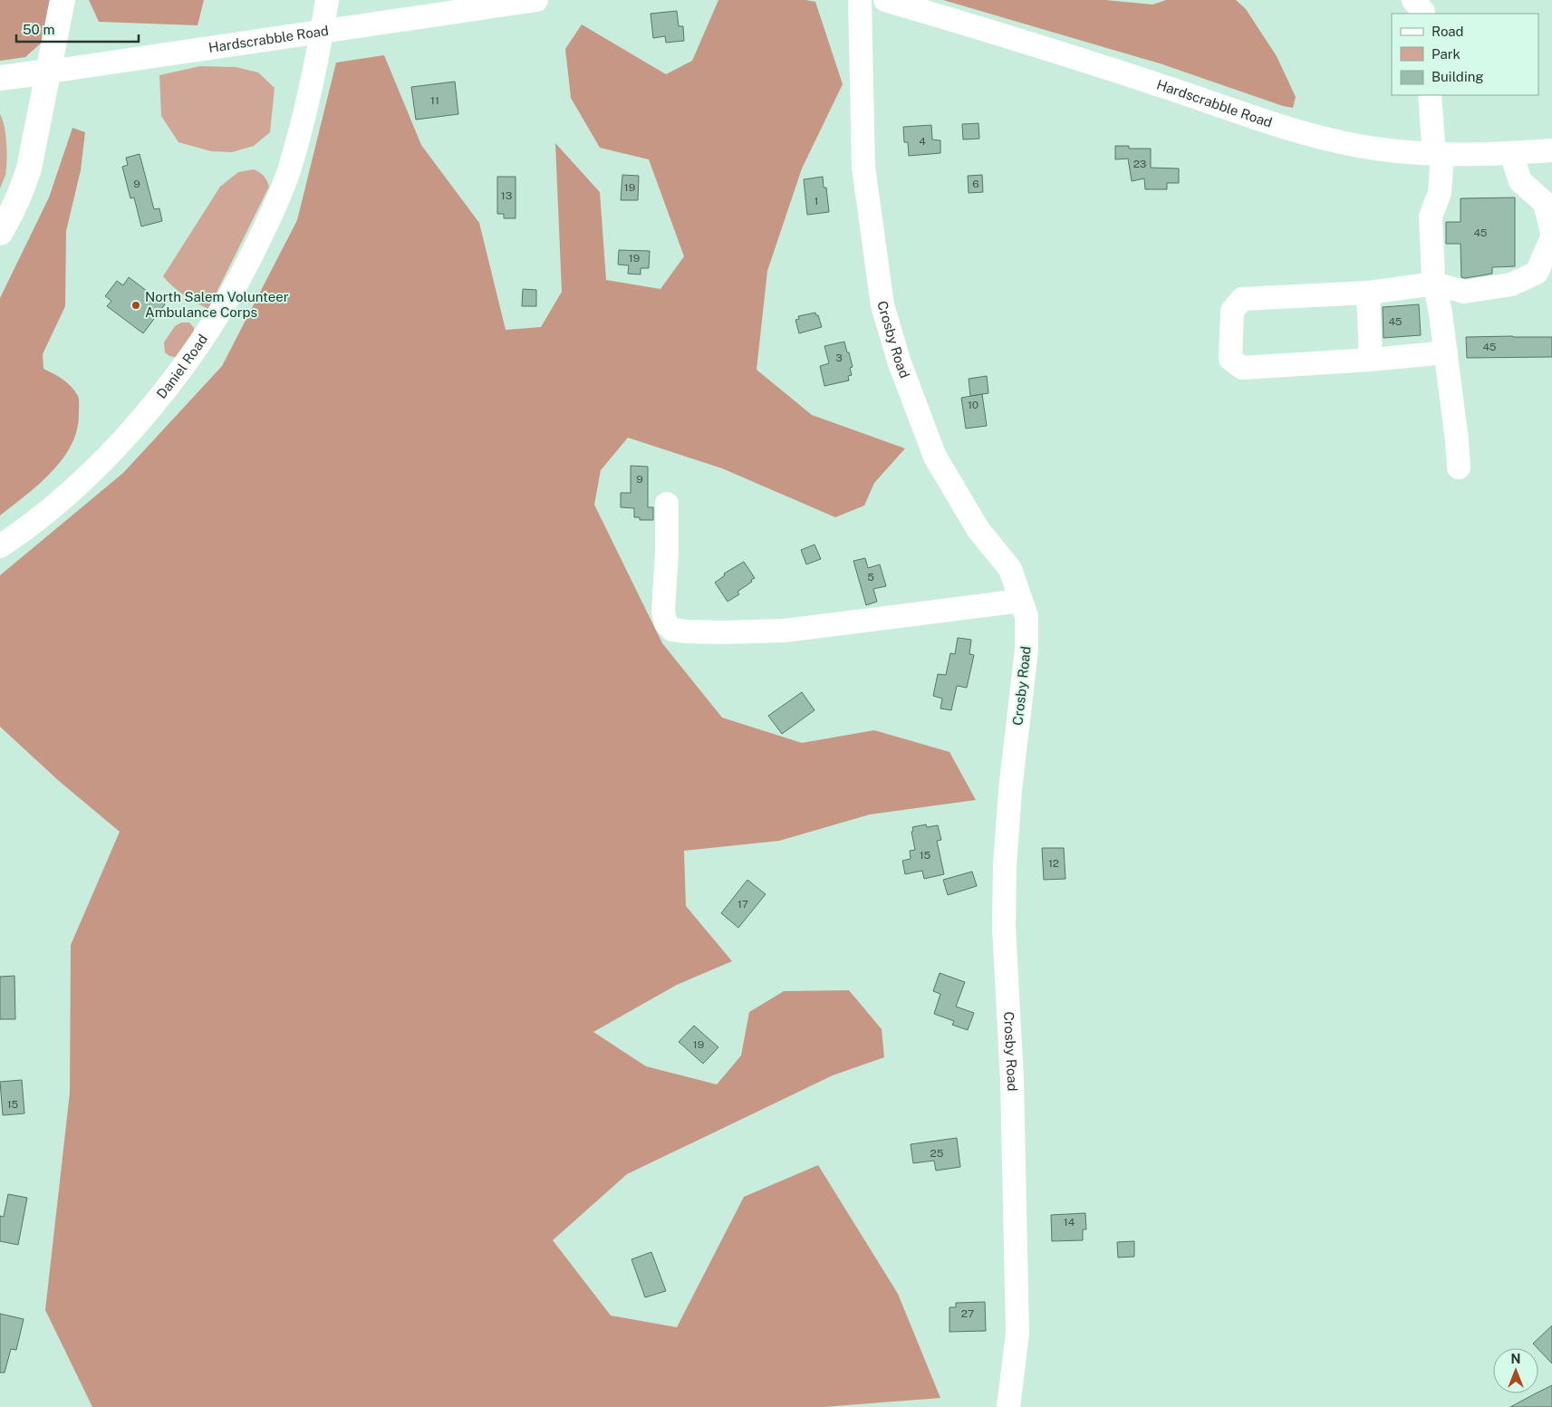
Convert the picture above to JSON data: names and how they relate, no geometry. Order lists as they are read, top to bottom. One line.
{"streets":{"main road":["Hardscrabble Road"],"street":["Crosby Road","Daniel Road"]},"crossings":[["Hardscrabble Road","Daniel Road"]],"places":["North Salem Volunteer Ambulance Corps"],"house_numbers":["11","4","23","9","6","19","13","1","45","19","45","45","3","10","9","5","15","12","17","19","15","25","14","27"],"legend":["Road","Park","Building"],"scale_bar":"50 m","north":"top"}
